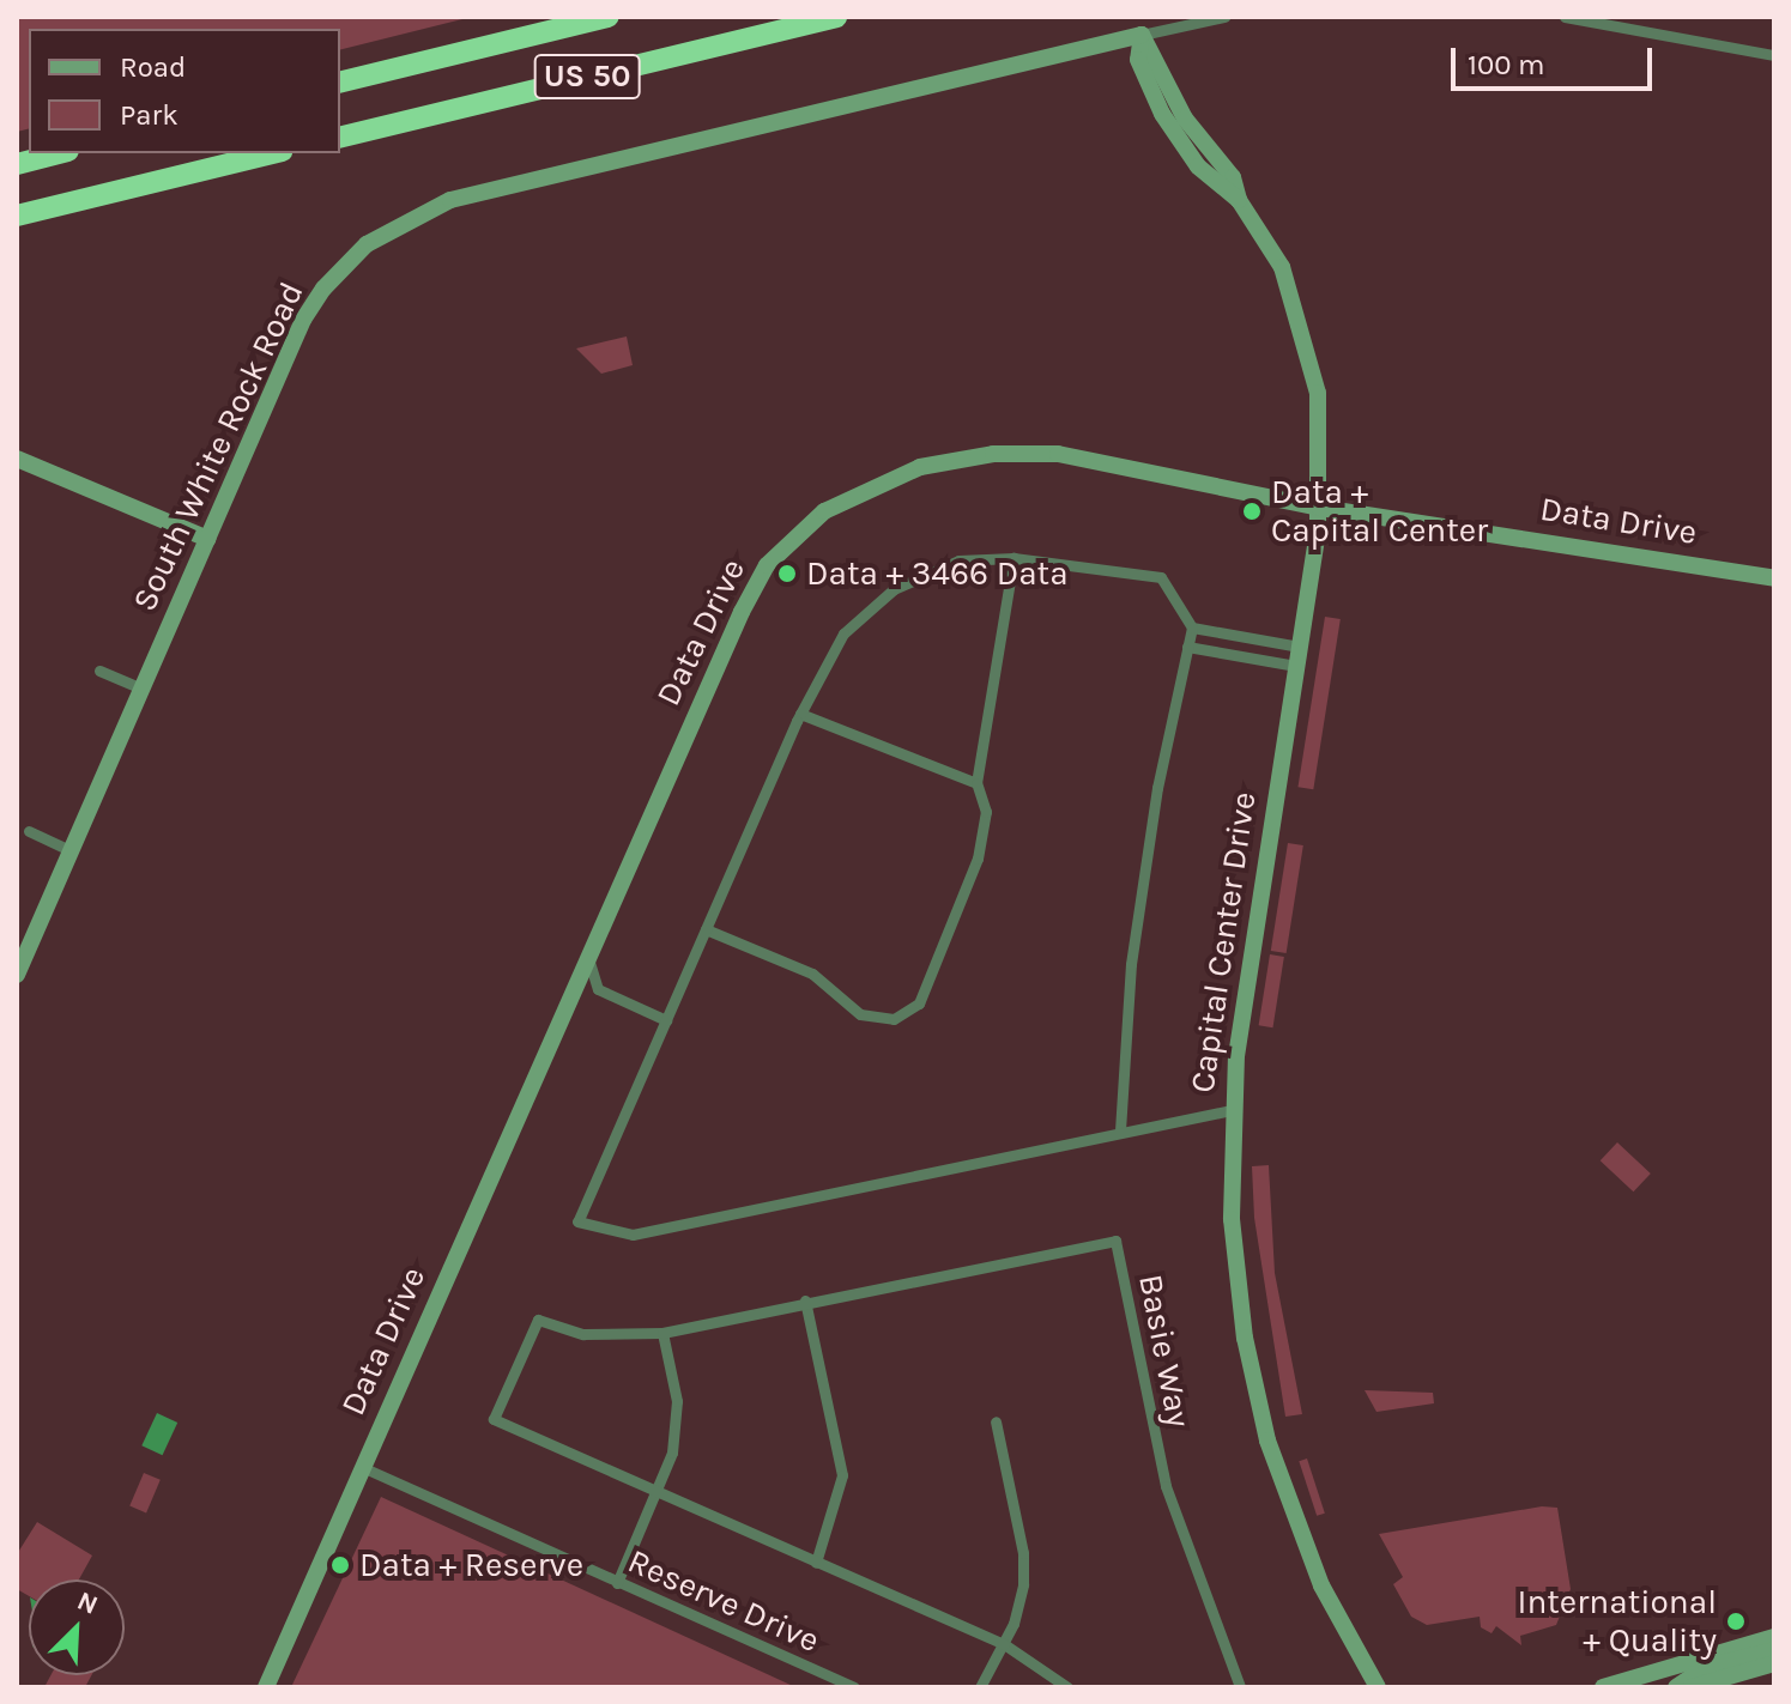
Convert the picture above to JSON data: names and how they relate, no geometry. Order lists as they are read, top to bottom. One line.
{"streets":{"highway":["US 50"],"street":["South White Rock Road","Data Drive","Capital Center Drive","Basie Way","Reserve Drive"]},"crossings":[["South White Rock Road","Capital Center Drive"],["Data Drive","Capital Center Drive"],["Data Drive","Reserve Drive"]],"places":["Data + Capital Center","Data + 3466 Data","Data + Reserve","International + Quality"],"legend":["Road","Park"],"scale_bar":"100 m","north":"top right"}
